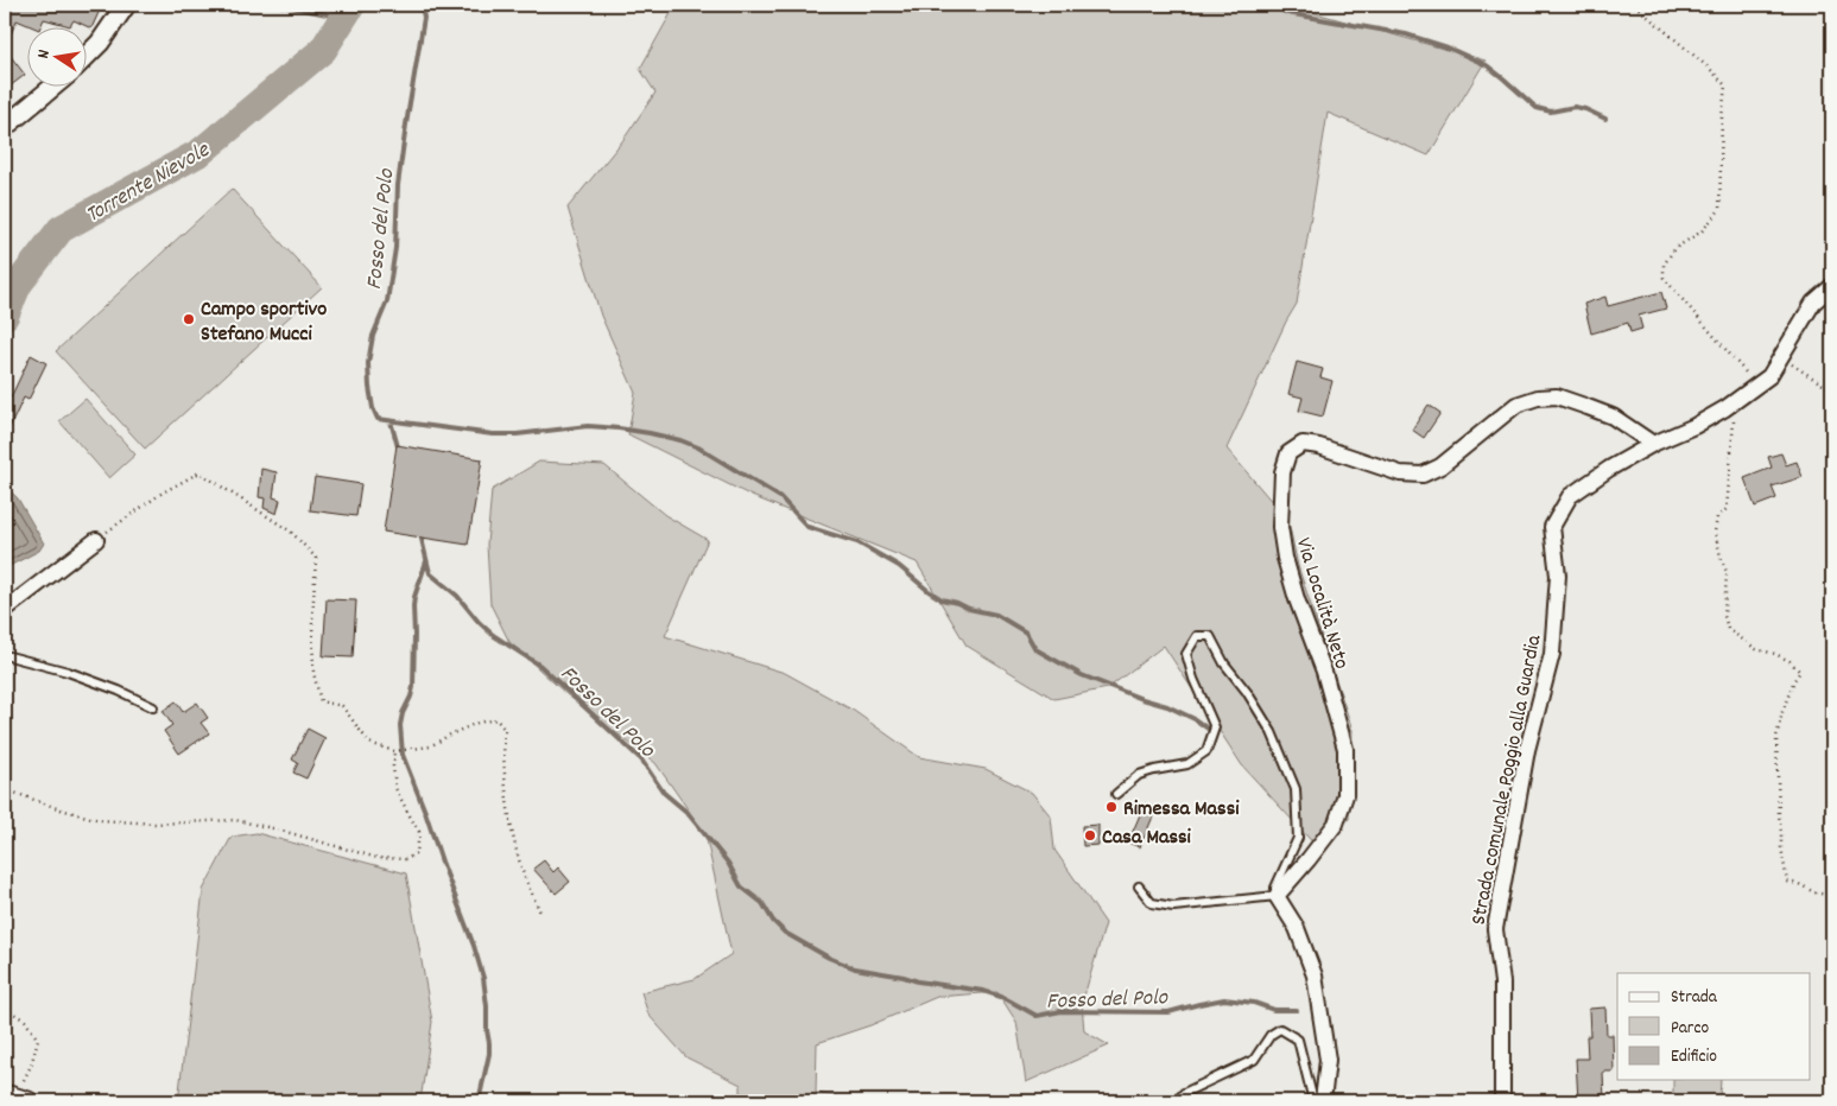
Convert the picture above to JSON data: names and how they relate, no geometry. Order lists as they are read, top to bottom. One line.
{"streets":{"street":["Via Località Neto","Strada comunale Poggio alla Guardia"]},"crossings":[["Via Località Neto","Strada comunale Poggio alla Guardia"]],"water":["Torrente Nievole","Fosso del Polo"],"places":["Campo sportivo Stefano Mucci","Rimessa Massi","Casa Massi"],"legend":["Strada","Parco","Edificio"],"north":"left"}
